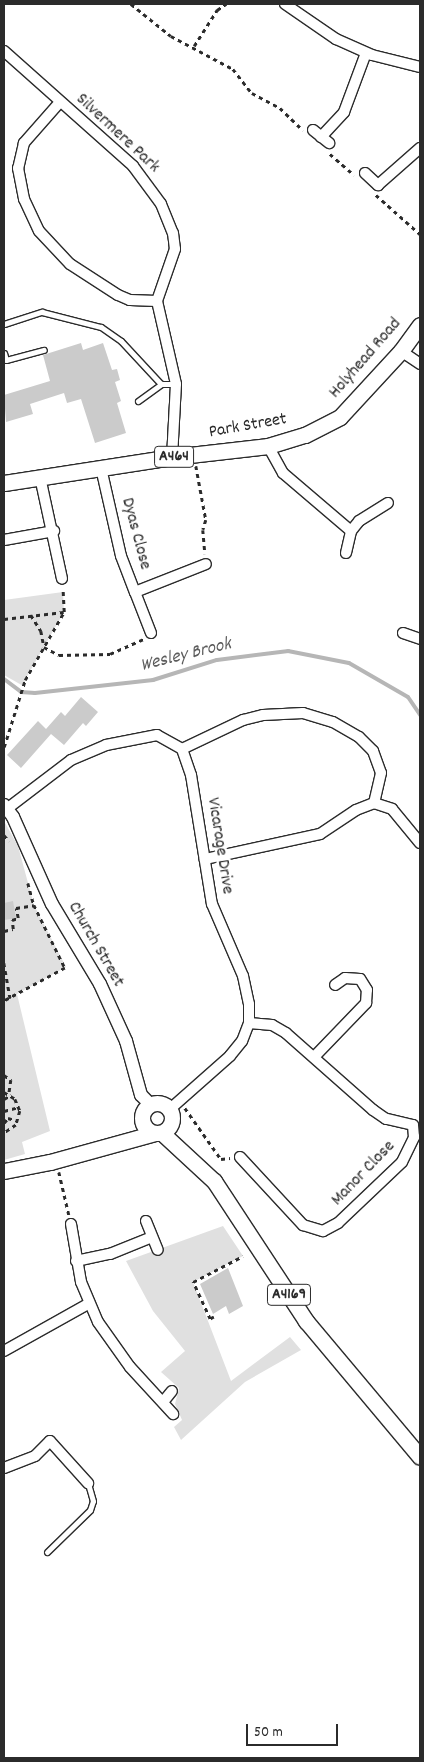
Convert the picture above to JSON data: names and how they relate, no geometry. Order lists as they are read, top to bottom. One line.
{"streets":{"main road":["Holyhead Road","Park Street","A464","A4169"],"street":["Silvermere Park","Dyas Close","Vicarage Drive","Church Street","Manor Close"]},"crossings":[["Holyhead Road","Park Street"],["Park Street","Dyas Close"],["Vicarage Drive","Church Street"],["Vicarage Drive","Manor Close"],["Vicarage Drive","A4169"],["Church Street","A4169"]],"water":["Wesley Brook"],"scale_bar":"50 m"}
